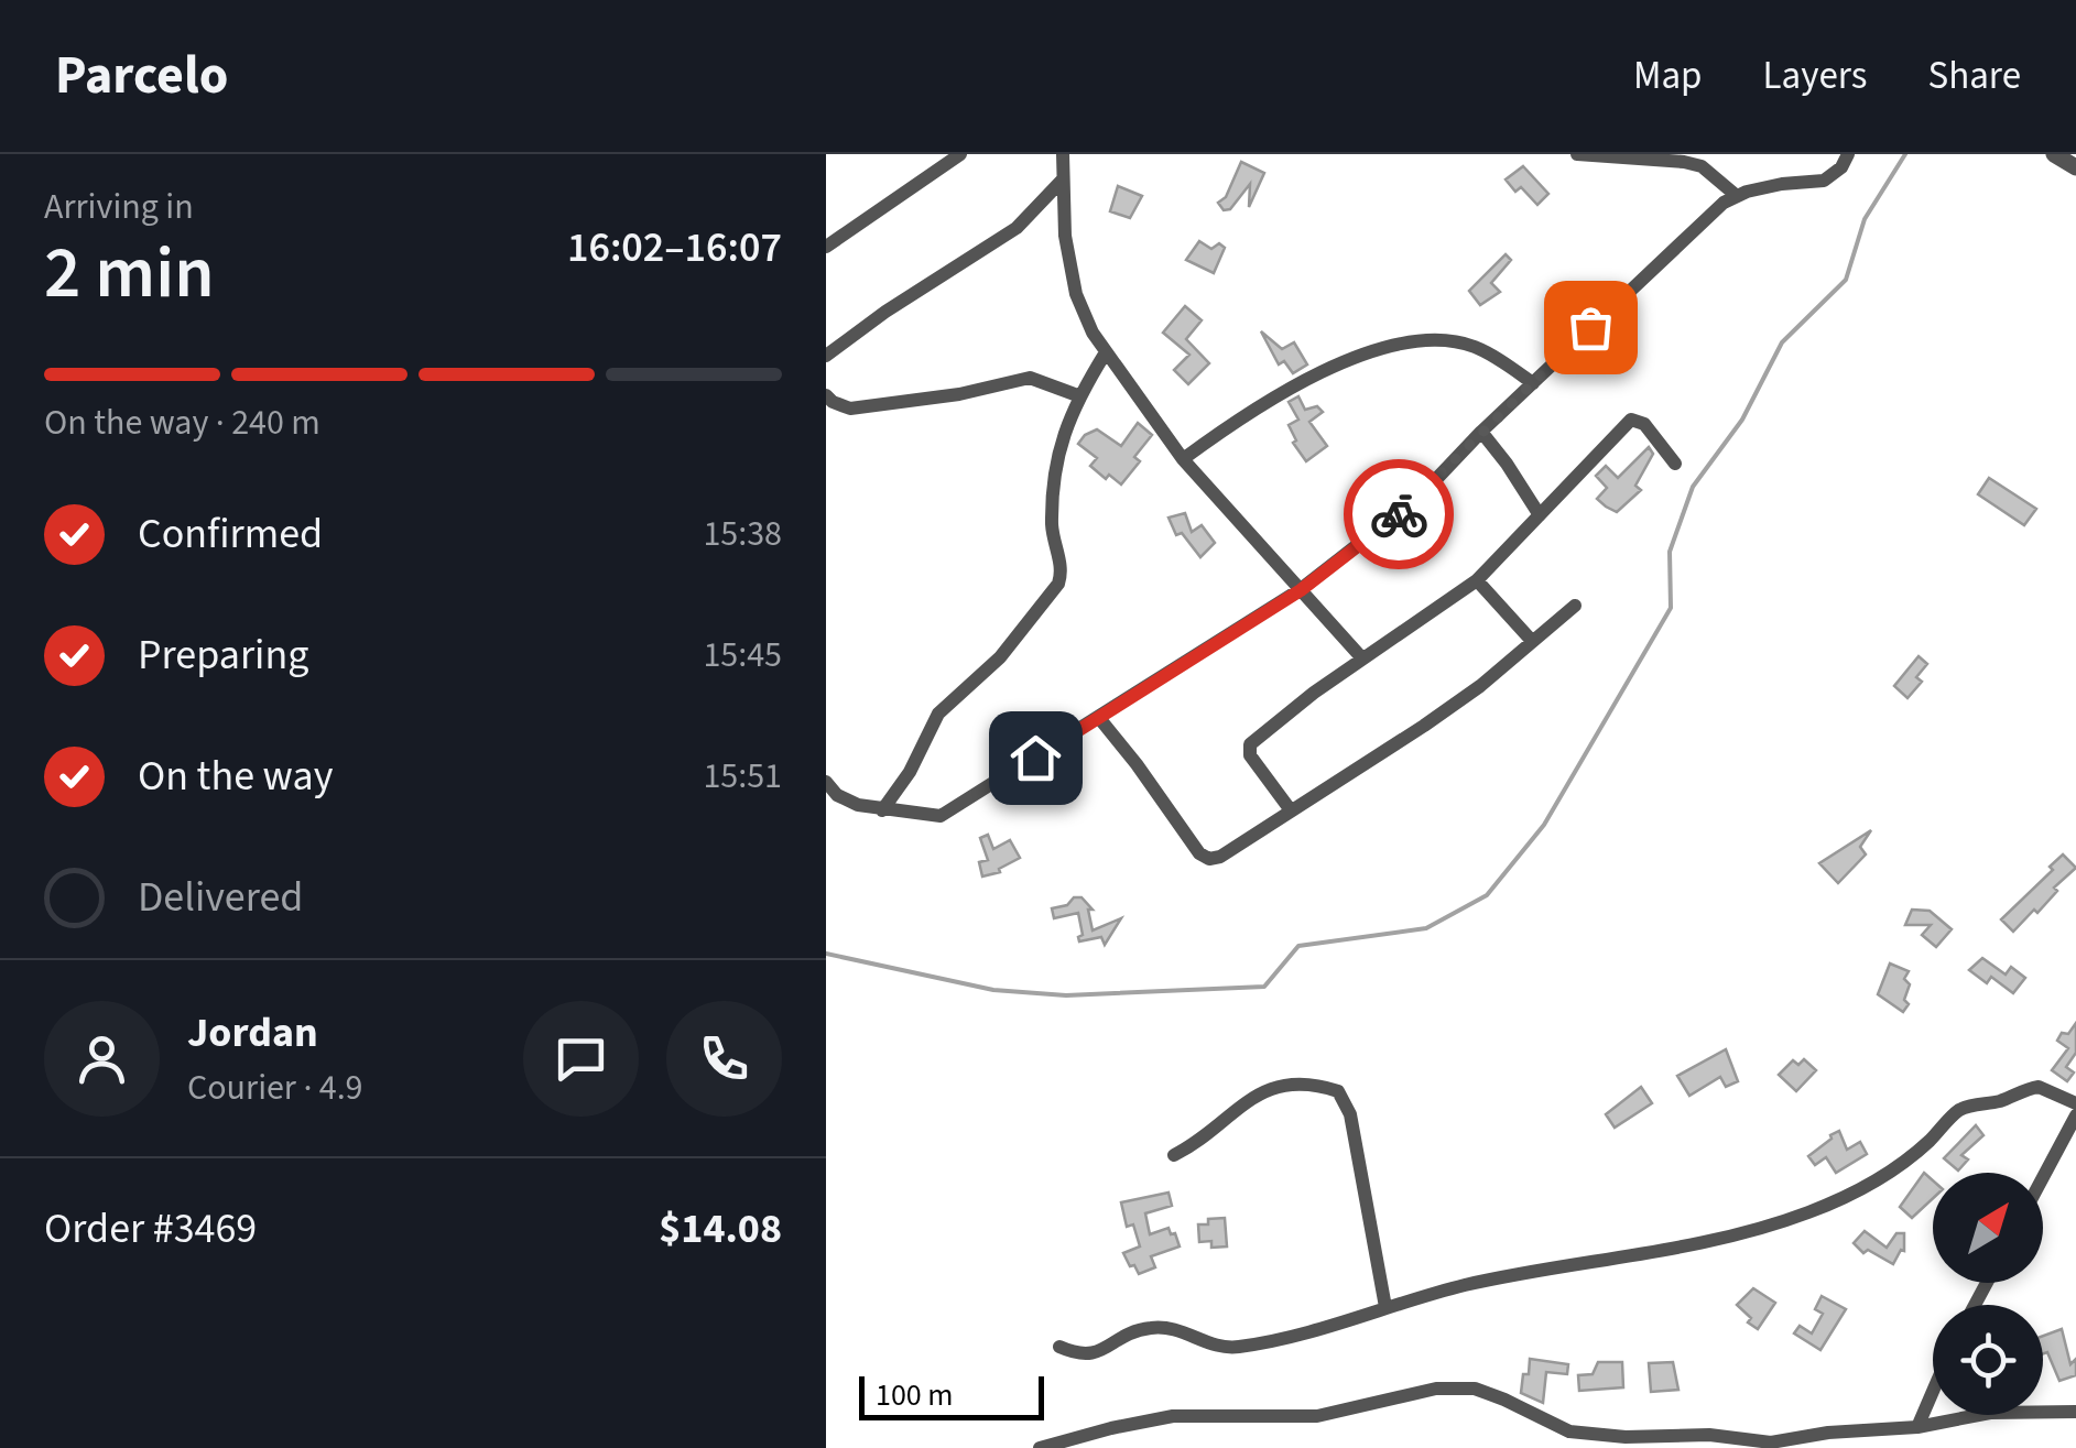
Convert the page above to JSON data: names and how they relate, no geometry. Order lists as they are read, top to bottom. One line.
{"scale_bar":"100 m","north":"top right","page":{"header":"Parcelo","nav":["Map","Layers","Share"],"heading":["2 min","Arriving in","16:02–16:07"],"panel":["Jordan","Courier · 4.9","Order #3469","$14.08"],"bar":"On the way · 240 m","list":[["Confirmed","15:38"],["Preparing","15:45"],["On the way","15:51"],"Delivered"],"scale":"100 m"}}
